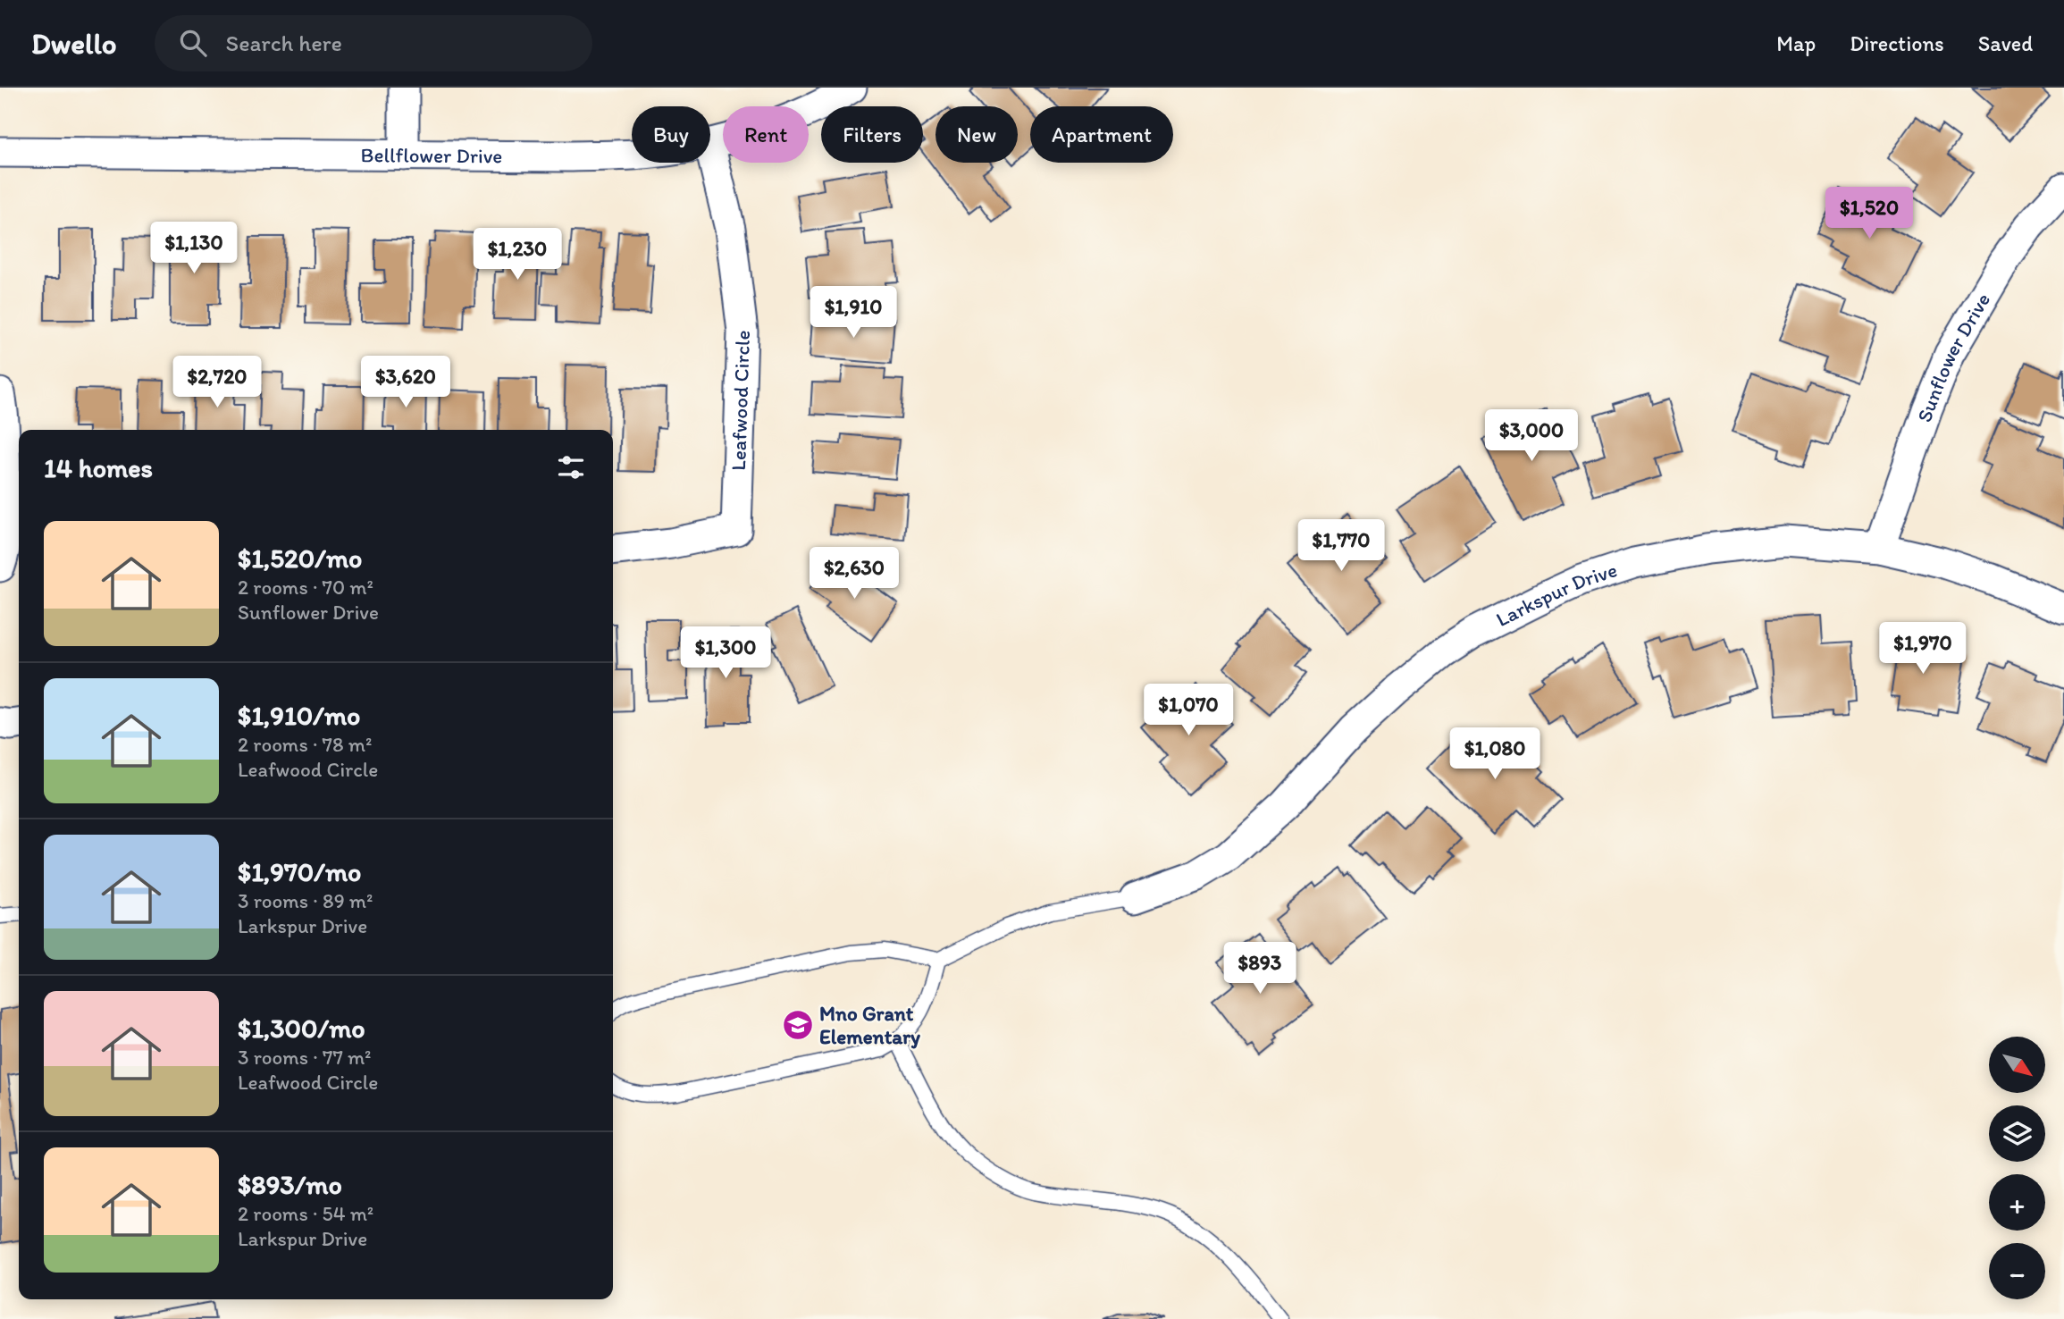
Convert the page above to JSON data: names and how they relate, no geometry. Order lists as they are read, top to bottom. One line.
{"streets":{"street":["Bellflower Drive","Sunflower Drive","Leafwood Circle","Larkspur Drive"]},"crossings":[["Sunflower Drive","Larkspur Drive"]],"places":{"school or university":["Mno Grant Elementary"]},"north":"bottom right","page":{"header":"Dwello","search":"Search here","nav":["Map","Directions","Saved"],"chip":["Buy","Rent","Filters","New","Apartment"],"price":["$1,520","$1,130","$1,230","$1,910","$2,720","$3,620","$3,000","$1,770","$2,630","$1,970","$1,300","$1,070","$1,080","$893"],"heading":"14 homes","list":[{"name":"$1,520/mo","note":"2 rooms · 70 m² · Sunflower Drive"},{"name":"$1,910/mo","note":"2 rooms · 78 m² · Leafwood Circle"},{"name":"$1,970/mo","note":"3 rooms · 89 m² · Larkspur Drive"},{"name":"$1,300/mo","note":"3 rooms · 77 m² · Leafwood Circle"},{"name":"$893/mo","note":"2 rooms · 54 m² · Larkspur Drive"}],"map_buttons":["+","−"]}}
